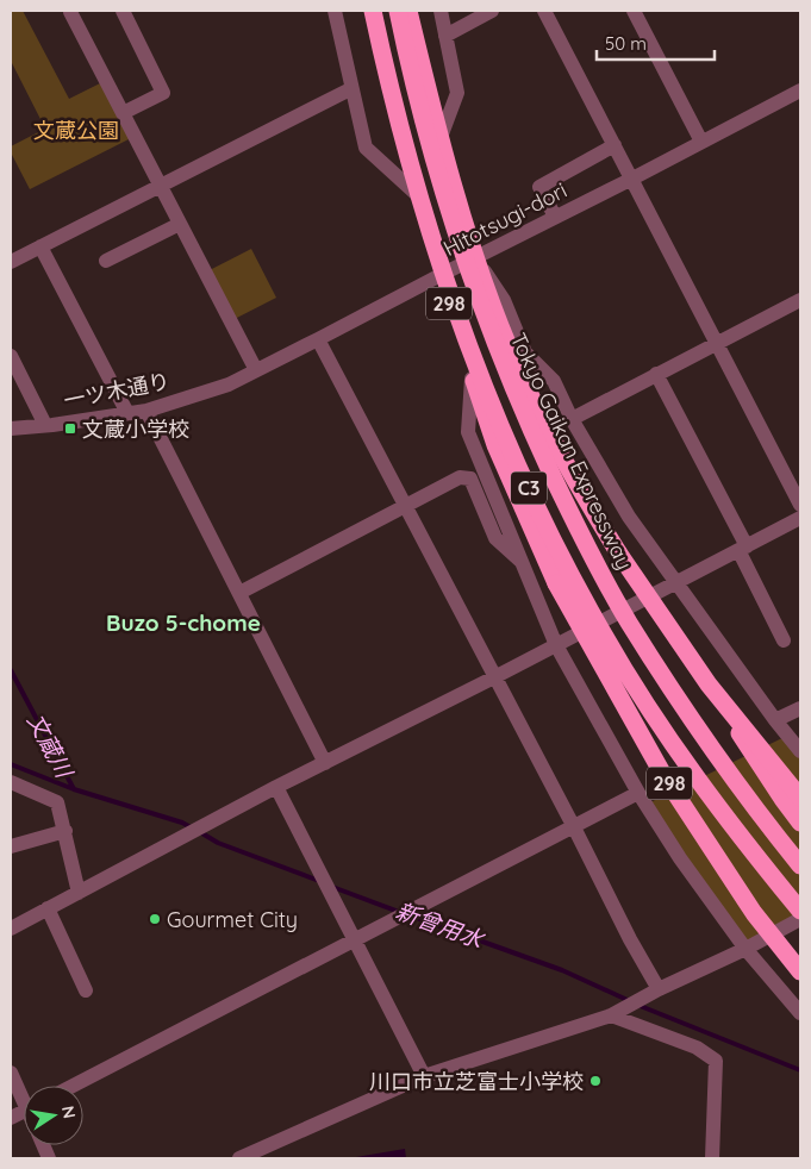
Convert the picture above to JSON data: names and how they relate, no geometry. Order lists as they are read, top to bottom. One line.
{"streets":{"highway":["298","Tokyo Gaikan Expressway","C3"],"street":["Hitotsugi-dori","一ツ木通り"]},"crossings":[["Hitotsugi-dori","298"],["Hitotsugi-dori","一ツ木通り"]],"districts":["Buzo 5-chome"],"water":["文蔵川","新曾用水"],"parks":["文蔵公園"],"places":{"transit":["文蔵小学校"],"other":["Gourmet City","川口市立芝富士小学校"]},"scale_bar":"50 m","north":"right"}
